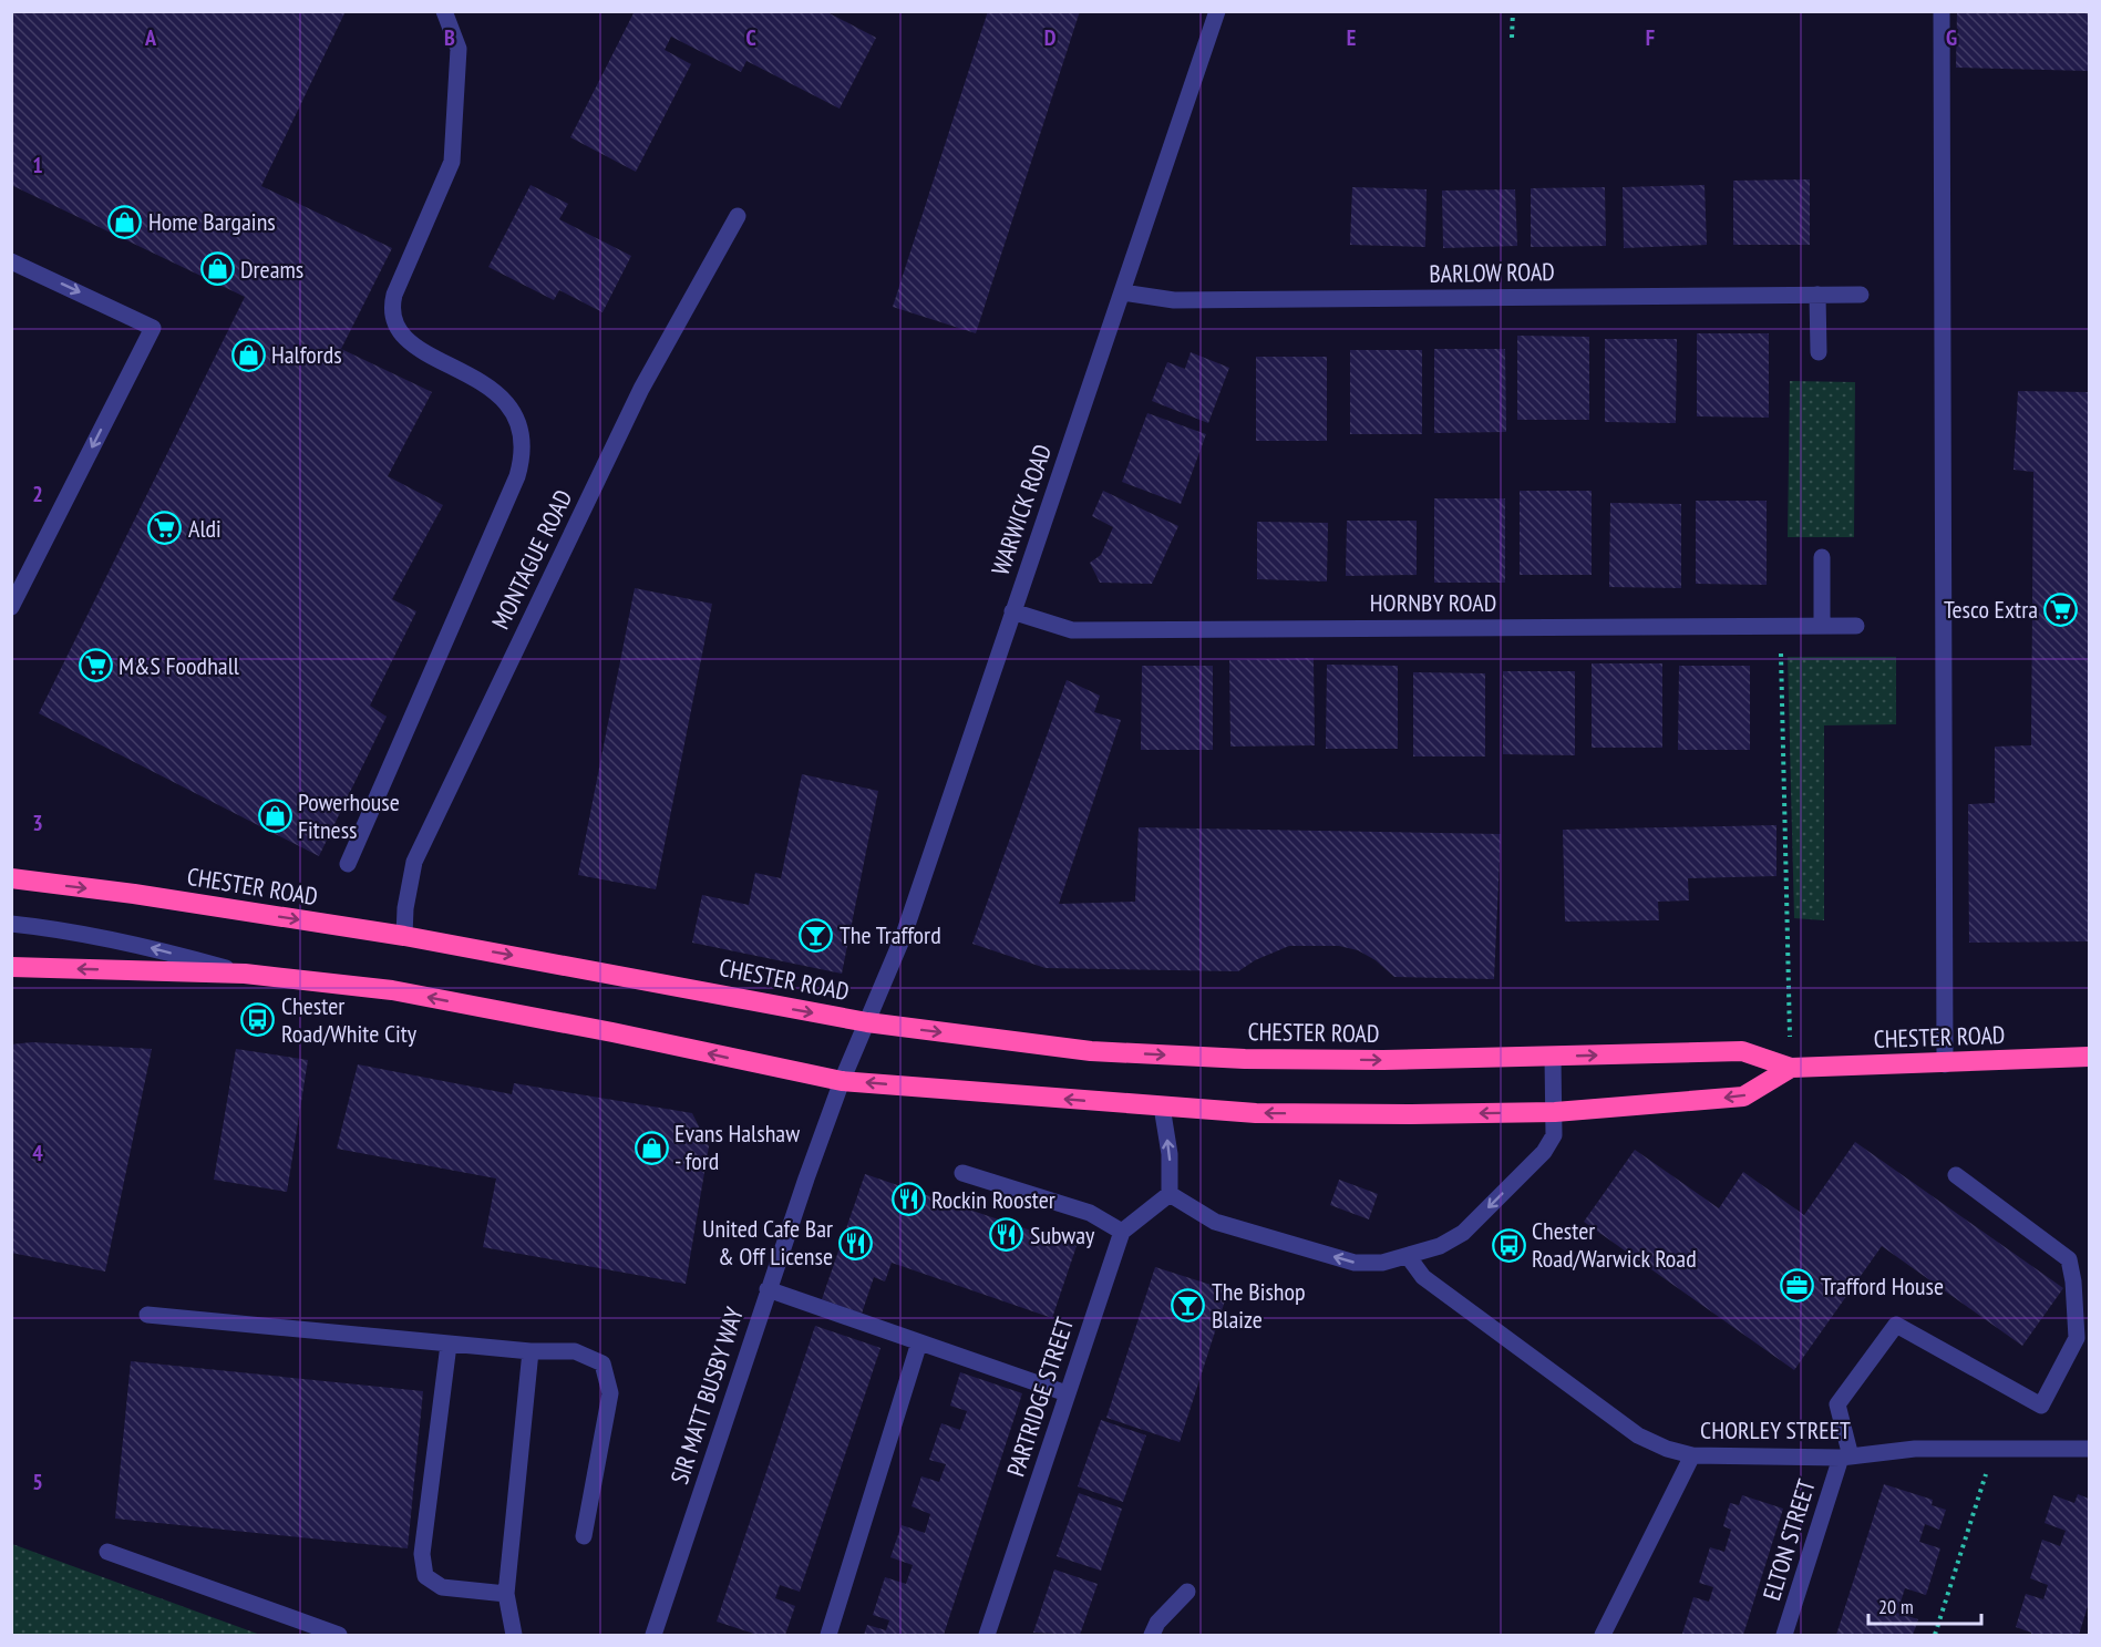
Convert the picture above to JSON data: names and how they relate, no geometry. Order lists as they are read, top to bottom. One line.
{"streets":{"highway":["CHESTER ROAD"],"street":["BARLOW ROAD","WARWICK ROAD","MONTAGUE ROAD","HORNBY ROAD","SIR MATT BUSBY WAY","PARTRIDGE STREET","CHORLEY STREET","ELTON STREET"]},"crossings":[["BARLOW ROAD","WARWICK ROAD"],["WARWICK ROAD","HORNBY ROAD"],["WARWICK ROAD","CHESTER ROAD"],["WARWICK ROAD","SIR MATT BUSBY WAY"],["MONTAGUE ROAD","CHESTER ROAD"],["CHESTER ROAD","SIR MATT BUSBY WAY"],["CHORLEY STREET","ELTON STREET"]],"places":{"shop":["Home Bargains","Dreams","Halfords","Powerhouse Fitness","Evans Halshaw - ford"],"supermarket":["Aldi","Tesco Extra","M&S Foodhall"],"bar":["The Trafford","The Bishop Blaize"],"bus stop":["Chester Road/White City","Chester Road/Warwick Road"],"restaurant":["Rockin Rooster","Subway","United Cafe Bar & Off License"],"office":["Trafford House"]},"scale_bar":"20 m","grid":{"columns":["A","B","C","D","E","F","G"],"rows":["1","2","3","4","5"]}}
